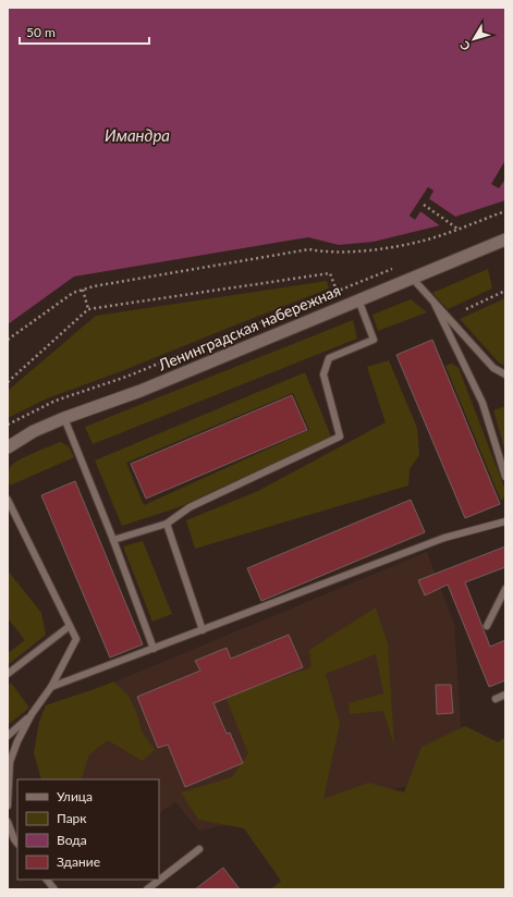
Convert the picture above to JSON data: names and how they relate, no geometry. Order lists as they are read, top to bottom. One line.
{"streets":{"main road":["Ленинградская набережная"]},"water":["Имандра"],"legend":["Улица","Парк","Вода","Здание"],"scale_bar":"50 m","north":"bottom left"}
